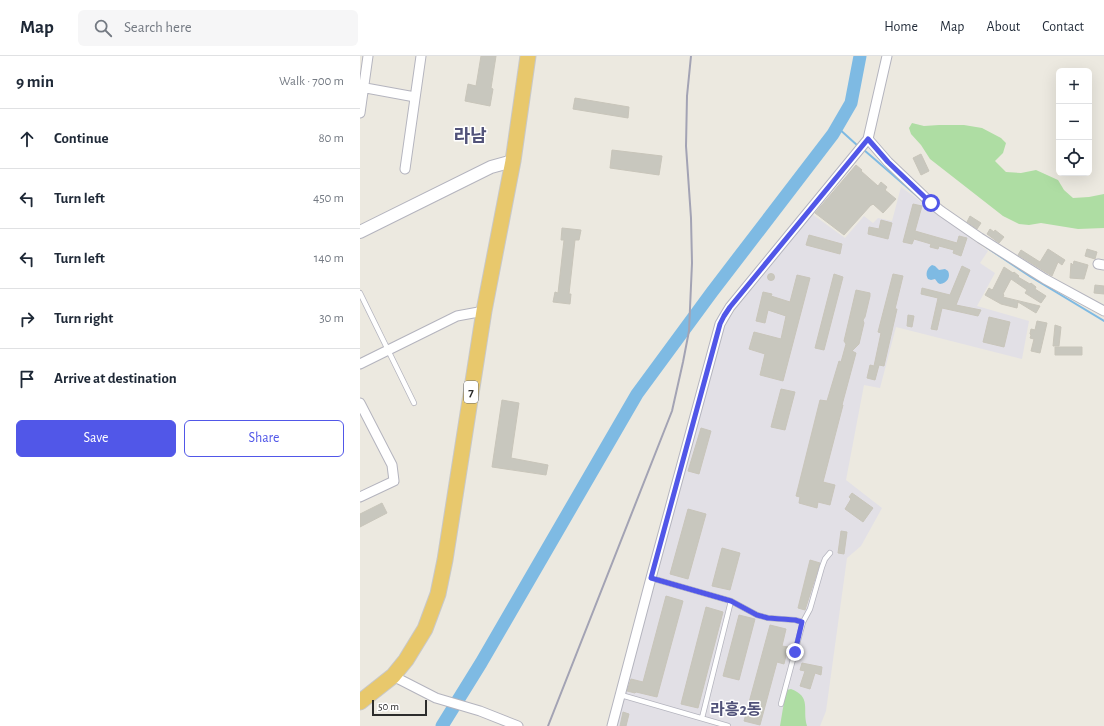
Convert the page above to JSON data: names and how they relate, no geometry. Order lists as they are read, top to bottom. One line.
{"streets":{"highway":["7"]},"districts":["라남","라흥2동"],"scale_bar":"50 m","page":{"header":"Map","search":"Search here","nav":["Home","Map","About","Contact"],"heading":["9 min","Walk · 700 m"],"map_buttons":["+","−"],"list":[["Continue","80 m"],["Turn left","450 m"],["Turn left","140 m"],["Turn right","30 m"],"Arrive at destination"],"buttons":["Save","Share"],"scale":"50 m"}}
